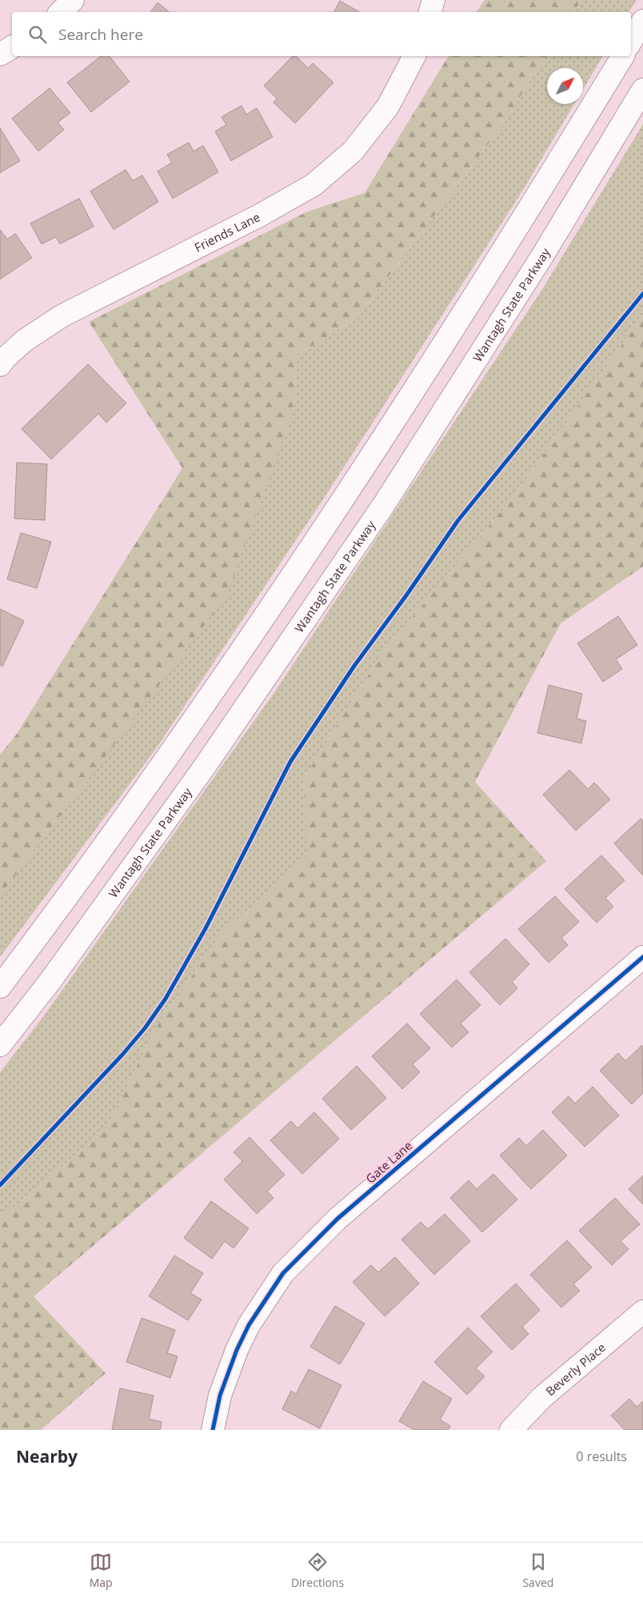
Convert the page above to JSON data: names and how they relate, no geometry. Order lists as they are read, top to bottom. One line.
{"streets":{"main road":["Friends Lane","Wantagh State Parkway","Gate Lane","Beverly Place"]},"north":"top right","page":{"search":"Search here","heading":["Nearby","0 results"],"nav":["Map","Directions","Saved"]}}
